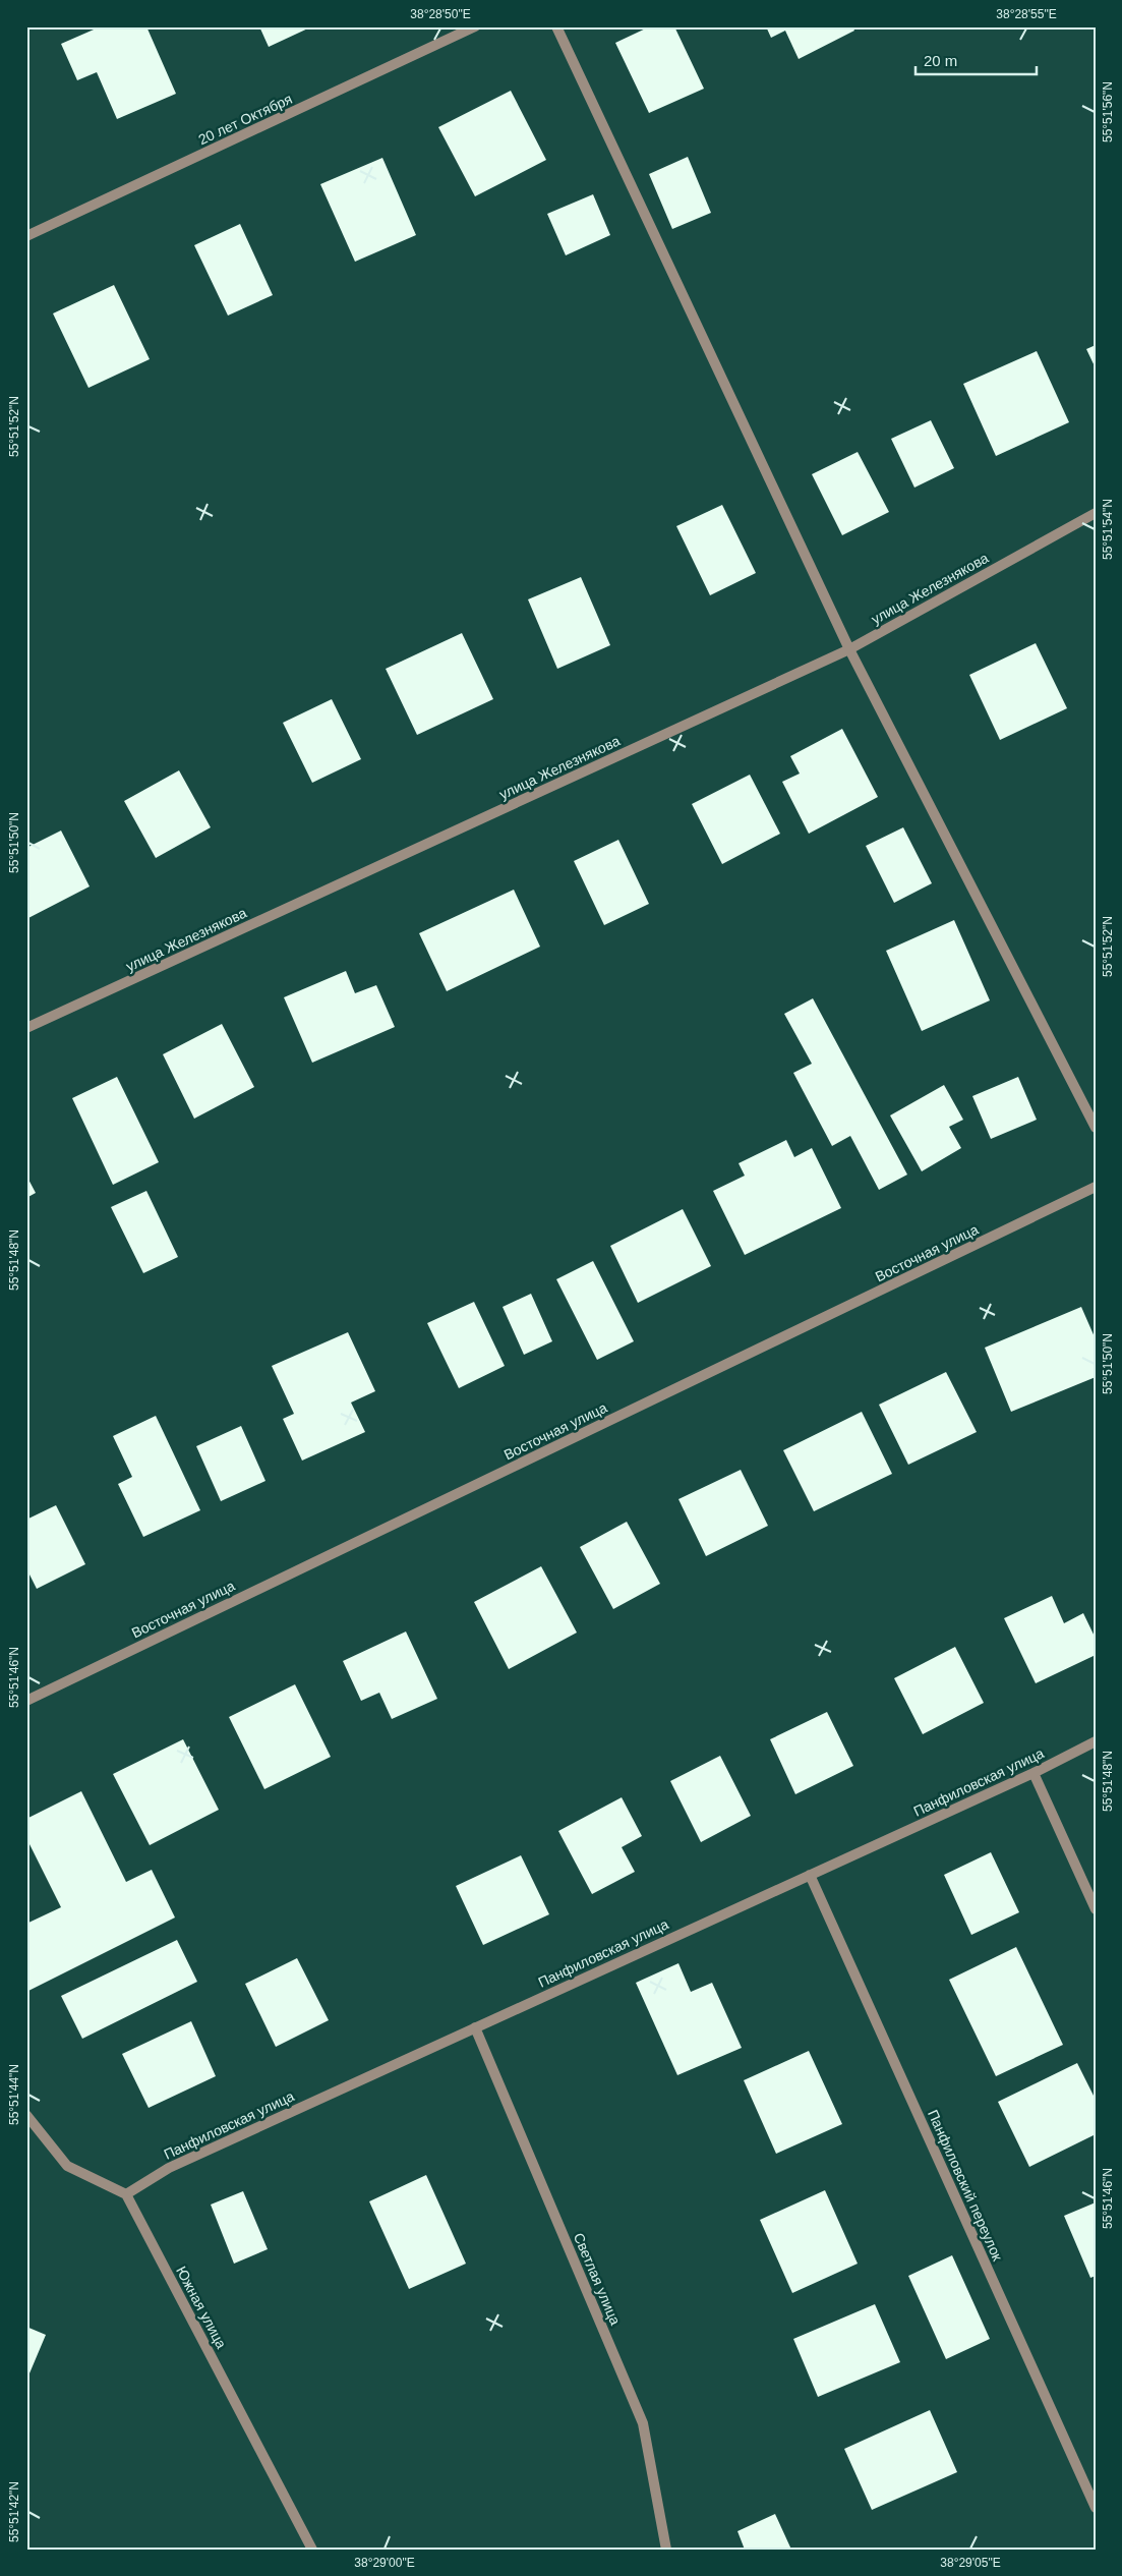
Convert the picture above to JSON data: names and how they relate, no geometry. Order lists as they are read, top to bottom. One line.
{"streets":{"street":["20 лет Октября","улица Железнякова","Восточная улица","Панфиловская улица","Панфиловский переулок","Светлая улица","Южная улица"]},"crossings":[["Панфиловская улица","Панфиловский переулок"],["Панфиловская улица","Светлая улица"],["Панфиловская улица","Южная улица"]],"scale_bar":"20 m","coordinates":["38°28'50\"E","38°28'55\"E","55°51'56\"N","55°51'52\"N","55°51'54\"N","55°51'50\"N","55°51'48\"N","55°51'46\"N","55°51'44\"N","55°51'42\"N","38°29'00\"E","38°29'05\"E"]}
